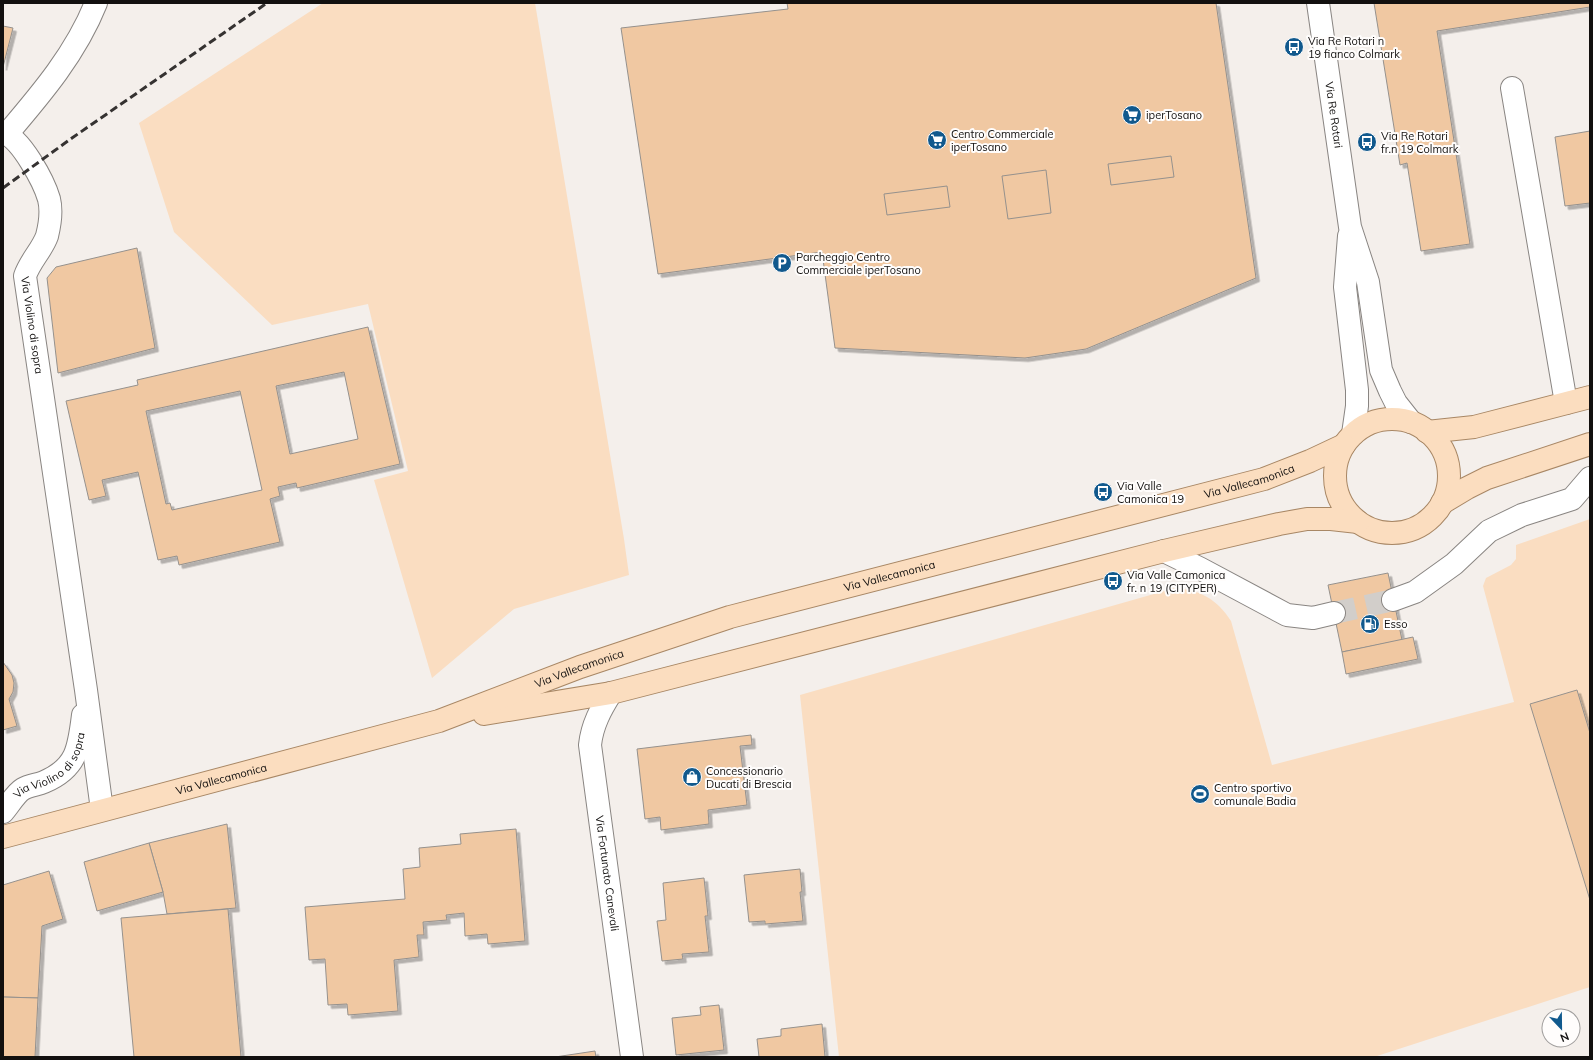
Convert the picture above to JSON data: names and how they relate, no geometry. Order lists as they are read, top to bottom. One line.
{"streets":{"main road":["Via Vallecamonica"],"street":["Via Re Rotari","Via Violino di sopra","Via Fortunato Canevali"]},"crossings":[["Via Re Rotari","Via Vallecamonica"],["Via Violino di sopra","Via Vallecamonica"],["Via Vallecamonica","Via Fortunato Canevali"]],"places":{"bus stop":["Via Re Rotari n 19 fianco Colmark","Via Re Rotari fr.n 19 Colmark","Via Valle Camonica 19","Via Valle Camonica fr. n 19 (CITYPER)"],"supermarket":["iperTosano","Centro Commerciale iperTosano"],"parking":["Parcheggio Centro Commerciale iperTosano"],"fuel station":["Esso"],"shop":["Concessionario Ducati di Brescia"],"sports":["Centro sportivo comunale Badia"]},"north":"bottom"}
